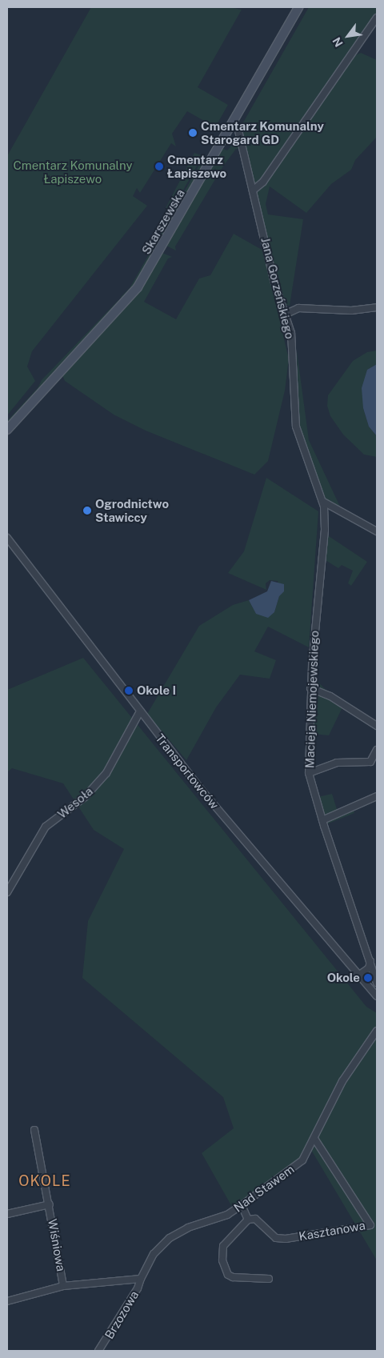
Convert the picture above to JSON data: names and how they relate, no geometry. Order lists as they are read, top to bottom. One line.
{"streets":{"main road":["Skarszewska"],"street":["Jana Gorzeńskiego","Macieja Niemojewskiego","Transportowców","Wesoła","Nad Stawem","Kasztanowa","Wiśniowa","Brzozowa"]},"crossings":[["Skarszewska","Jana Gorzeńskiego"],["Jana Gorzeńskiego","Macieja Niemojewskiego"],["Transportowców","Wesoła"],["Nad Stawem","Kasztanowa"],["Nad Stawem","Brzozowa"]],"districts":["OKOLE"],"parks":["Cmentarz Komunalny Łapiszewo"],"places":["Cmentarz Komunalny Starogard GD","Cmentarz Łapiszewo","Ogrodnictwo Stawiccy","Okole I","Okole"],"north":"bottom left"}
